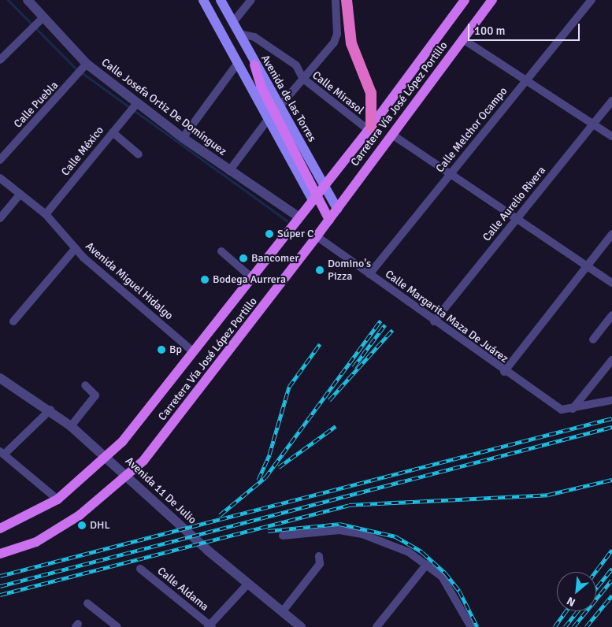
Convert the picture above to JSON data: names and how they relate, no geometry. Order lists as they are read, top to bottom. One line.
{"streets":{"main road":["Avenida de las Torres","Carretera Vía José López Portillo"],"street":["Calle Mirasol","Calle Puebla","Calle Josefa Ortiz De Domínguez","Calle Melchor Ocampo","Calle México","Calle Aurelio Rivera","Avenida Miguel Hidalgo","Calle Margarita Maza De Juárez","Avenida 11 De Julio","Calle Aldama"]},"crossings":[["Calle Mirasol","Avenida de las Torres"],["Calle Mirasol","Carretera Vía José López Portillo"],["Avenida de las Torres","Carretera Vía José López Portillo"],["Carretera Vía José López Portillo","Calle Josefa Ortiz De Domínguez"],["Carretera Vía José López Portillo","Avenida Miguel Hidalgo"],["Carretera Vía José López Portillo","Calle Margarita Maza De Juárez"],["Carretera Vía José López Portillo","Avenida 11 De Julio"],["Calle Puebla","Calle Josefa Ortiz De Domínguez"],["Calle Josefa Ortiz De Domínguez","Calle México"],["Calle Melchor Ocampo","Calle Margarita Maza De Juárez"],["Calle México","Avenida Miguel Hidalgo"],["Calle Aurelio Rivera","Calle Margarita Maza De Juárez"]],"places":["Súper C","Bancomer","Domino's Pizza","Bodega Aurrera","Bp","DHL"],"scale_bar":"100 m","north":"bottom left"}
